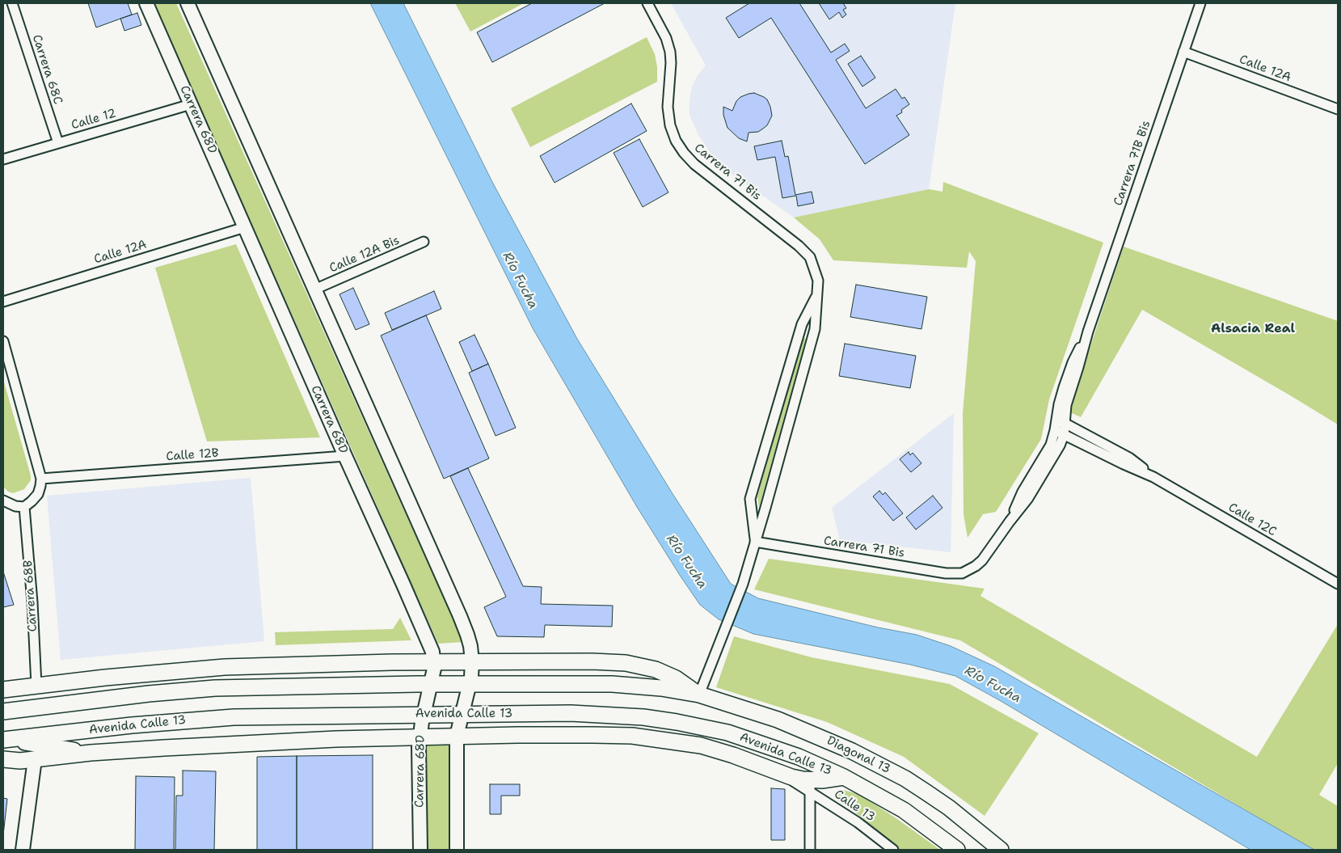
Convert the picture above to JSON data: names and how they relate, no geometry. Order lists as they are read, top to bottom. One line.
{"streets":{"main road":["Carrera 68D","Avenida Calle 13","Diagonal 13"],"street":["Calle 12A","Carrera 68C","Calle 12","Carrera 71B Bis","Carrera 71 Bis","Calle 12A Bis","Calle 12B","Calle 12C","Carrera 68B","Calle 13"]},"crossings":[["Calle 12A","Carrera 68D"],["Calle 12A","Carrera 71B Bis"],["Carrera 68C","Calle 12"],["Calle 12","Carrera 68D"],["Carrera 68D","Calle 12B"],["Carrera 68D","Avenida Calle 13"],["Carrera 71B Bis","Carrera 71 Bis"],["Carrera 71B Bis","Calle 12C"],["Carrera 71 Bis","Diagonal 13"],["Avenida Calle 13","Calle 13"]],"districts":["Alsacia Real"],"water":["Río Fucha"]}
